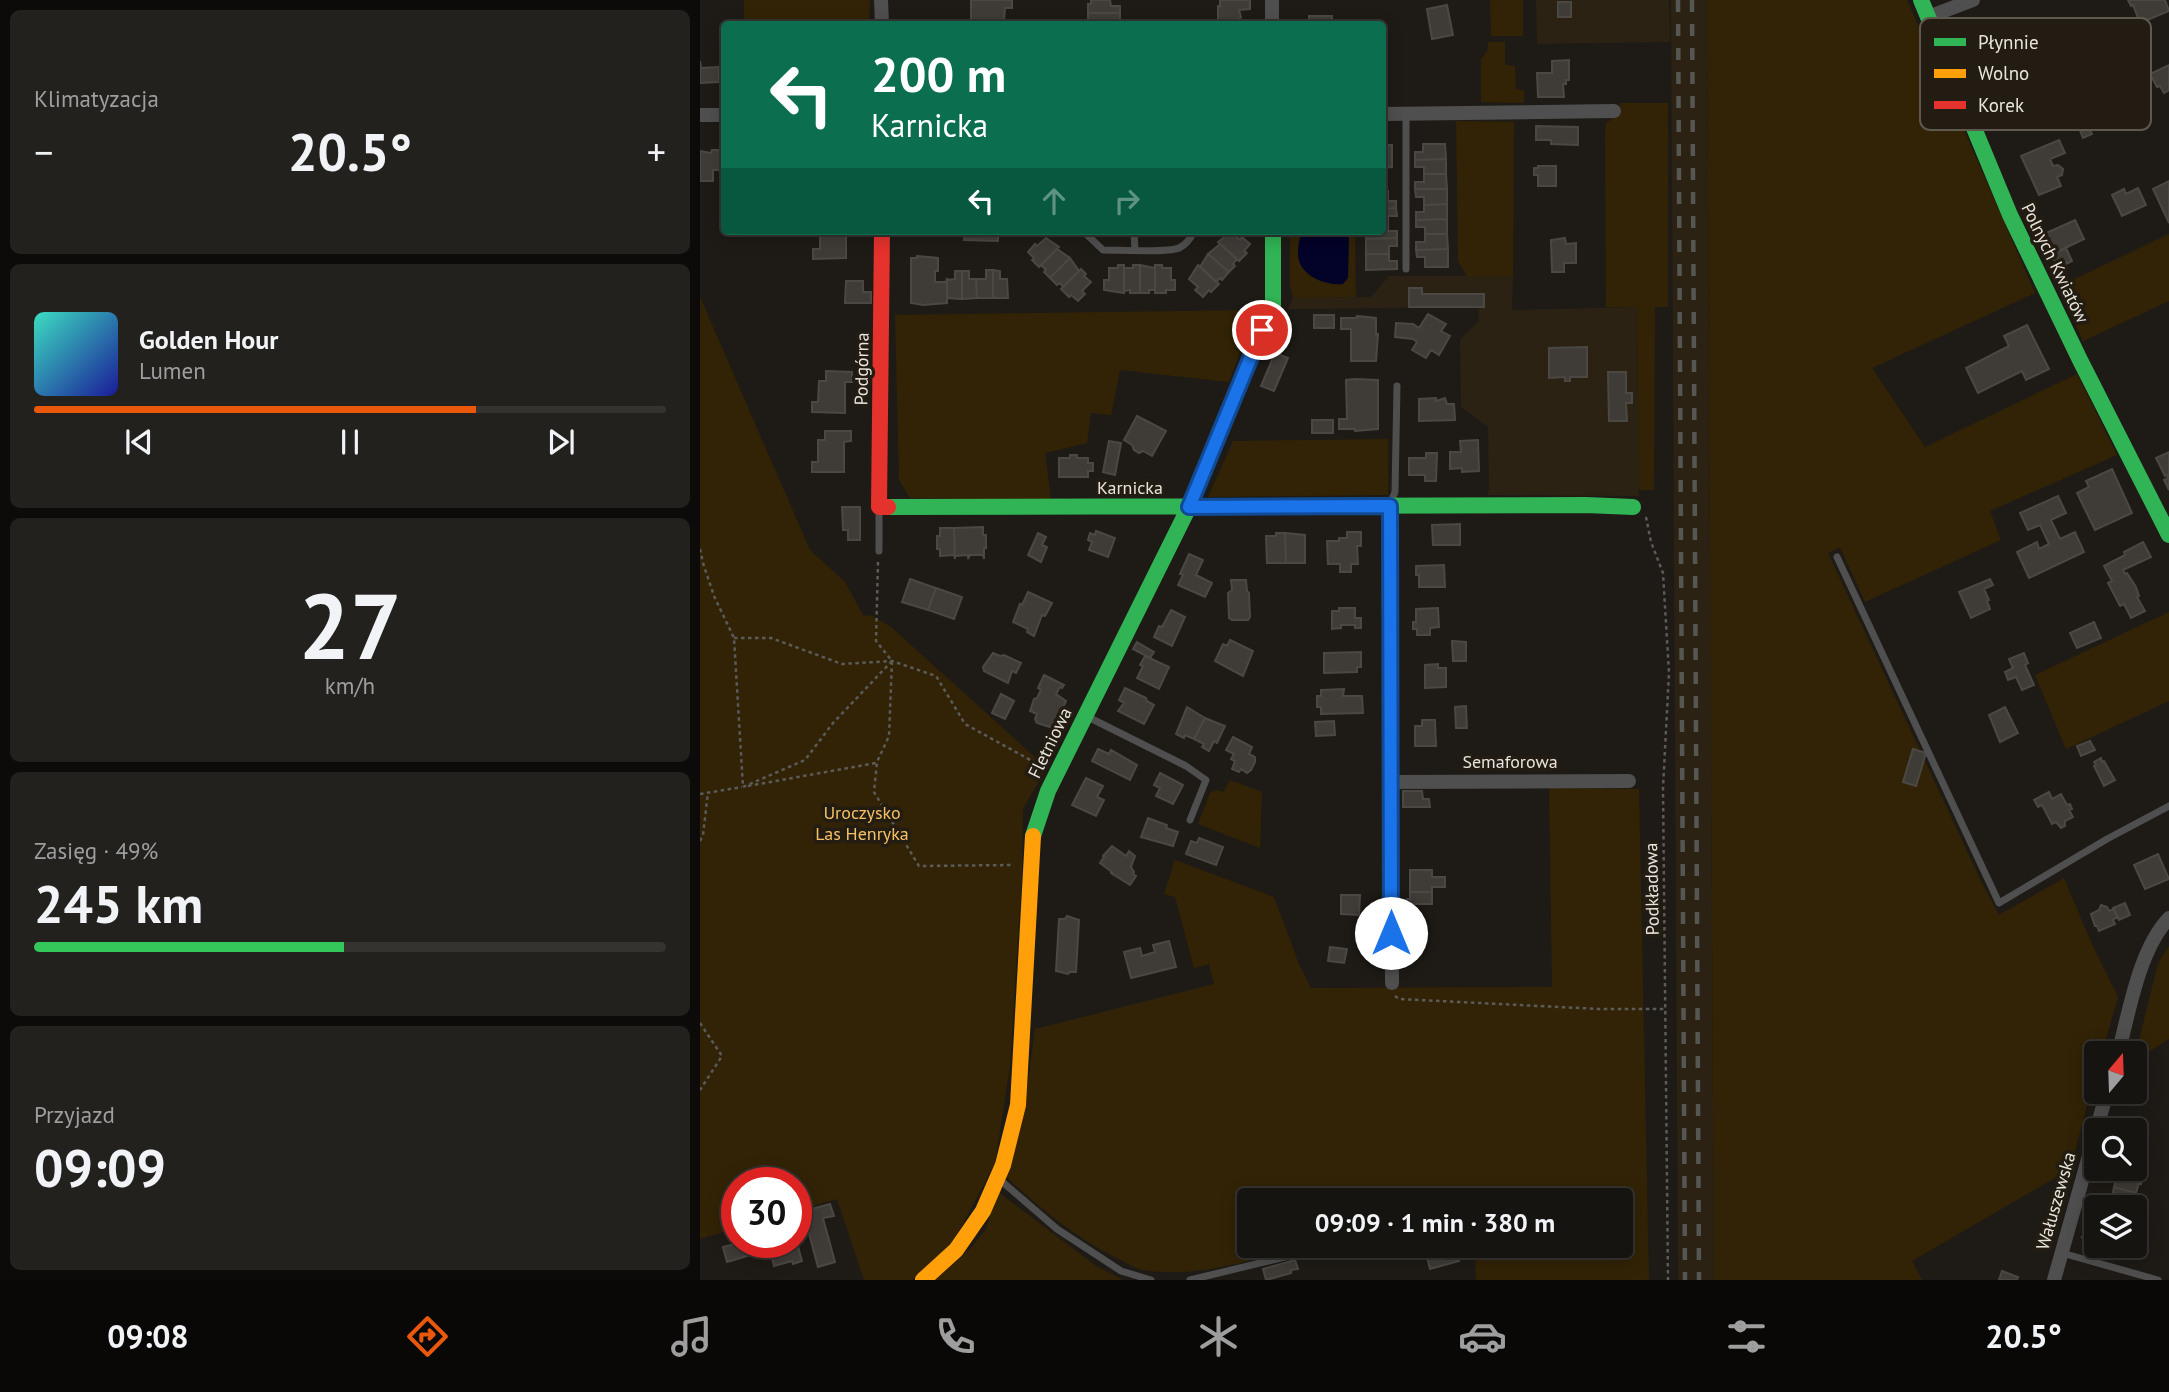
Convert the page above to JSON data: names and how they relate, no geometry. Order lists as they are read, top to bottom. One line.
{"streets":{"street":["Polnych Kwiatów","Podgórna","Karnicka","Fletniowa","Semaforowa","Wałuszewska"],"path":["Podkładowa"]},"crossings":[["Podgórna","Karnicka"],["Karnicka","Fletniowa"],["Karnicka","Podkładowa"]],"parks":["Uroczysko Las Henryka"],"legend":["Płynnie","Wolno","Korek"],"north":"top","page":{"tile":["Klimatyzacja",["27","km/h"],["Zasięg · 49%","245 km"],["Przyjazd","09:09"]],"turn":["200 m","Karnicka"],"heat":["−","20.5°","+"],"song":["Golden Hour","Lumen"],"limit":"30","trip":"09:09 · 1 min · 380 m","tabs":["09:08","20.5°"]}}
